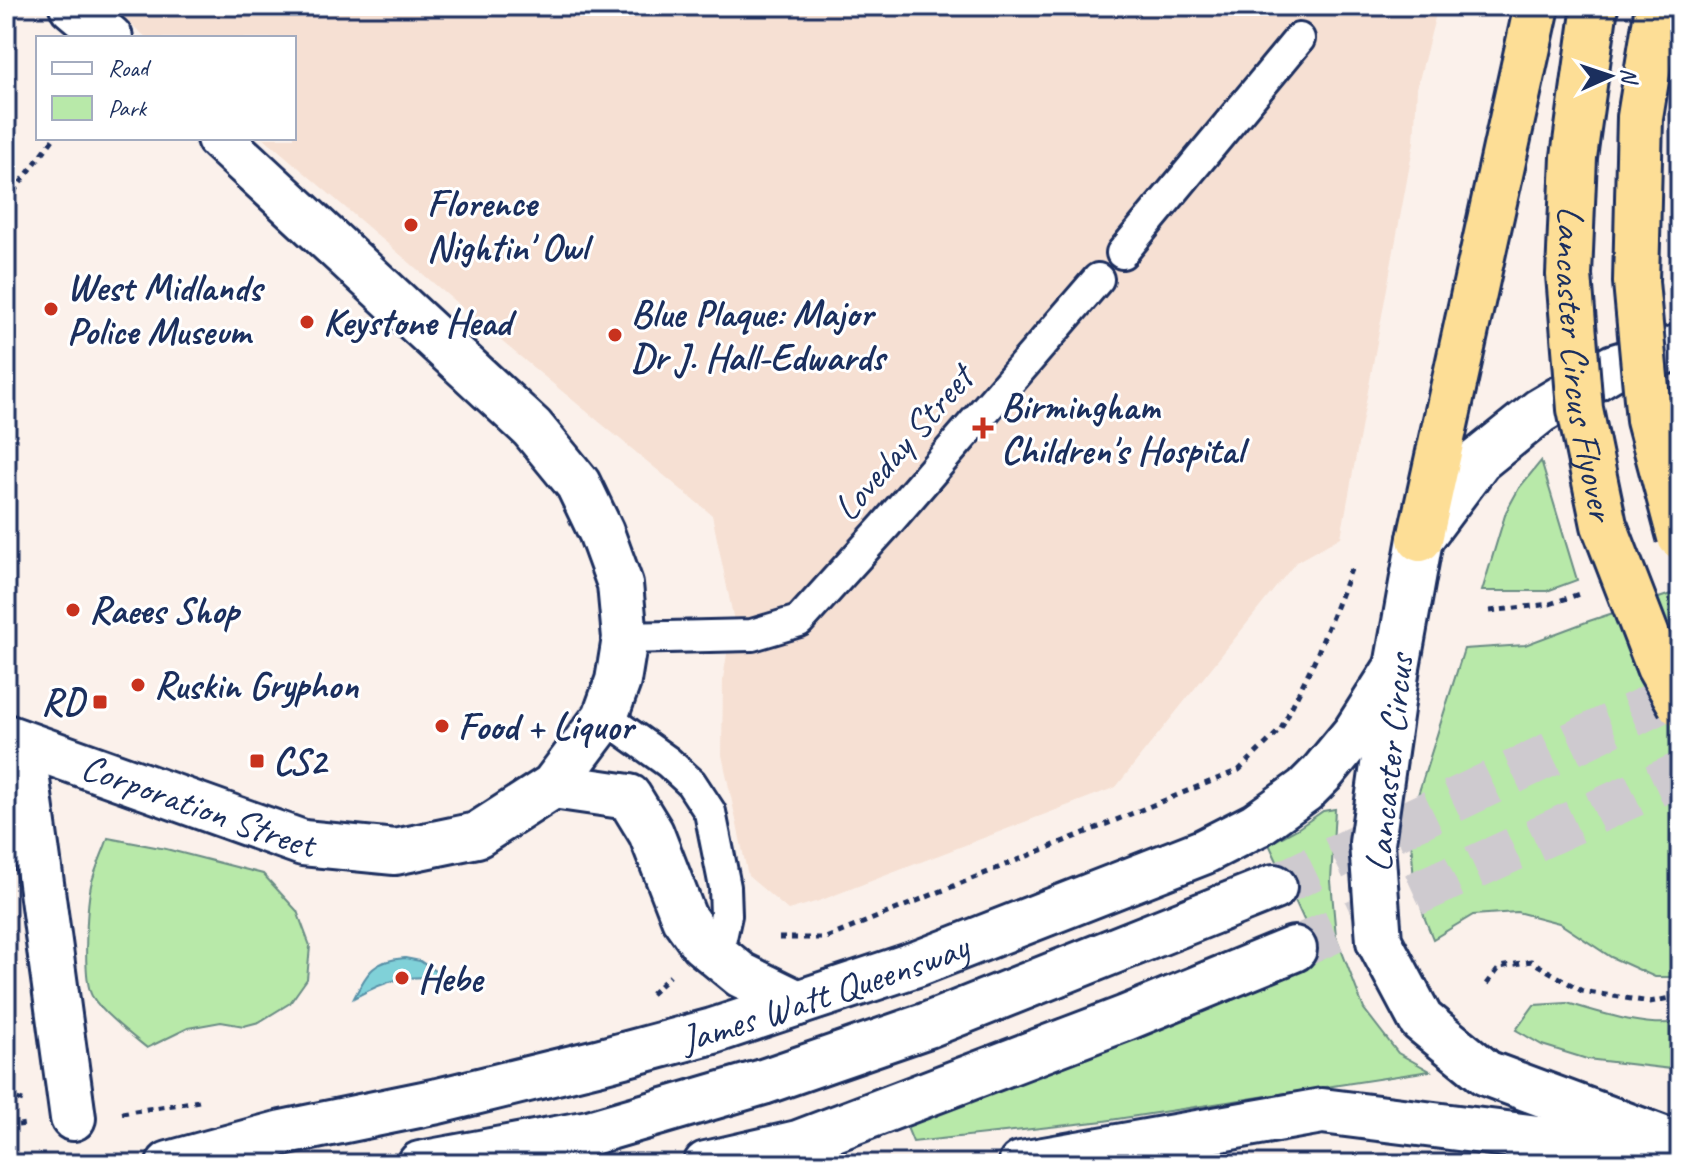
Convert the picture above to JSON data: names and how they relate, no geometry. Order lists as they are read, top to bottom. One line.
{"streets":{"highway":["Lancaster Circus Flyover"],"main road":["Lancaster Circus","Corporation Street","James Watt Queensway"],"lane":["Loveday Street"]},"crossings":[["Lancaster Circus","James Watt Queensway"]],"places":{"other":["Florence Nightin' Owl","West Midlands Police Museum","Keystone Head","Blue Plaque: Major Dr J. Hall-Edwards","Raees Shop","Ruskin Gryphon","Food + Liquor","Hebe"],"health":["Birmingham Children's Hospital"],"transit":["RD","CS2"]},"legend":["Road","Park"],"north":"right"}
